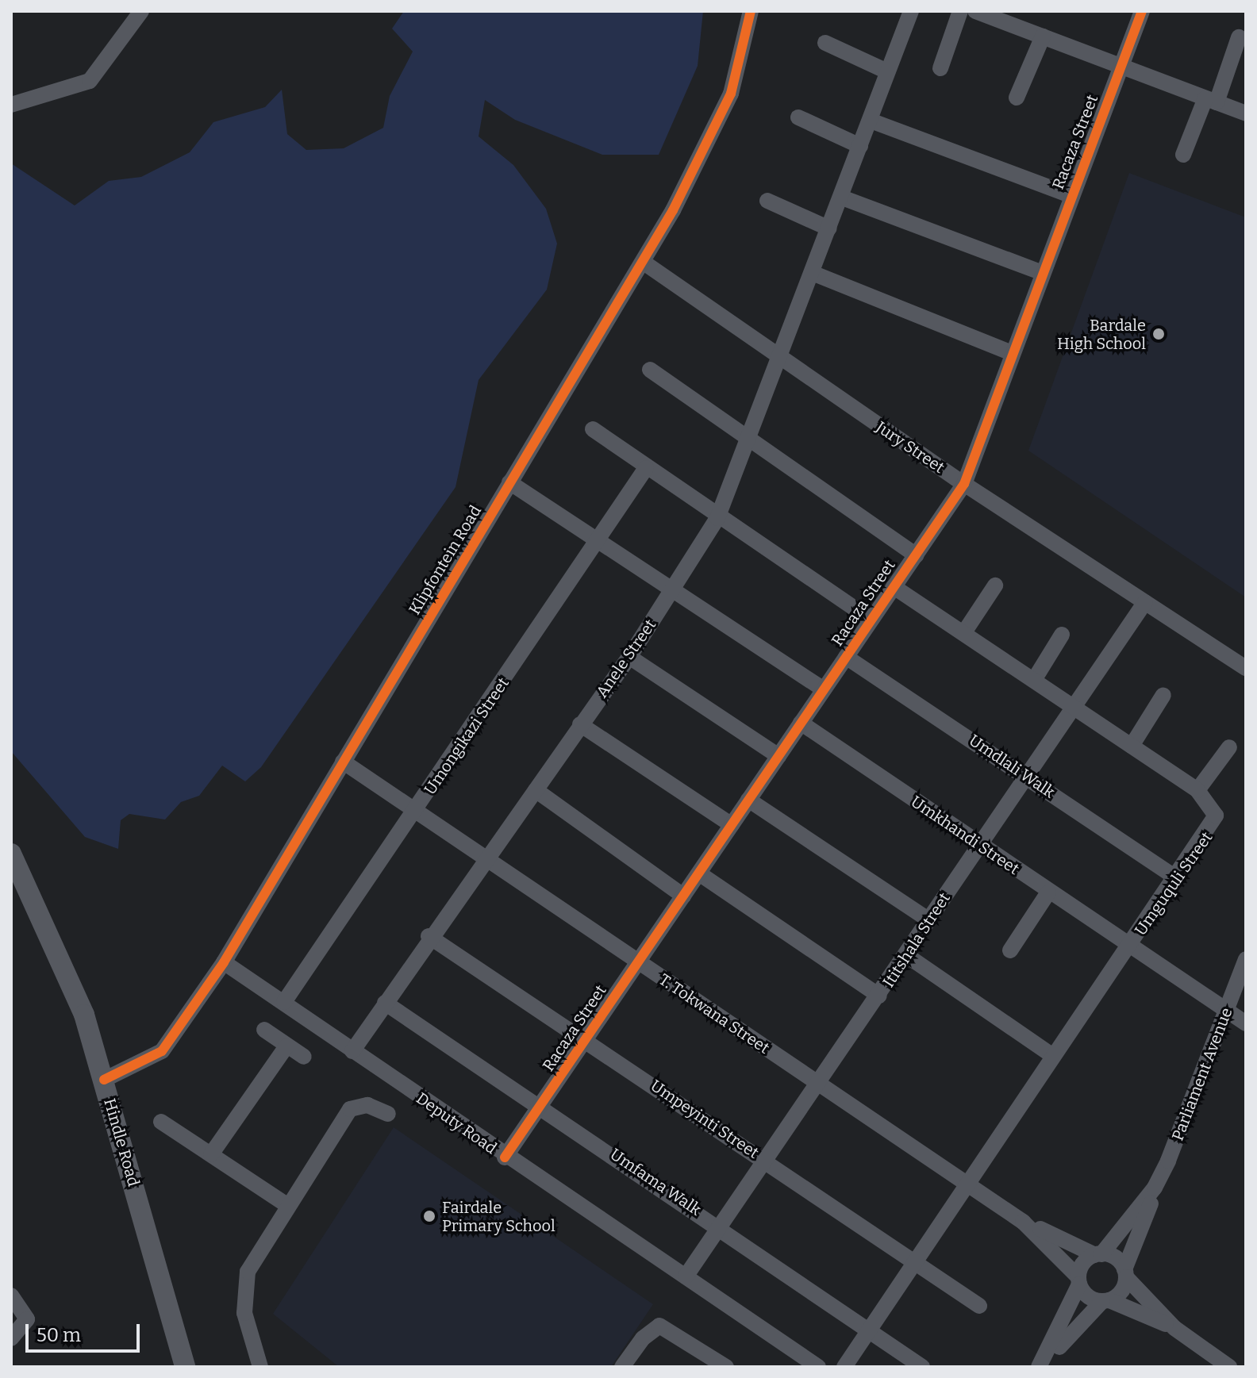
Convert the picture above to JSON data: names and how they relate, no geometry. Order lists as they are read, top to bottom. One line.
{"streets":{"main road":["Hindle Road"],"street":["Racaza Street","Jury Street","Klipfontein Road","Anele Street","Umongikazi Street","Umdlali Walk","Umkhandi Street","Umguquli Street","Ititshala Street","T. Tokwana Street","Parliament Avenue","Umpeyinti Street","Deputy Road","Umfama Walk"]},"crossings":[["Racaza Street","Jury Street"],["Racaza Street","Umdlali Walk"],["Racaza Street","Umkhandi Street"],["Racaza Street","Umguquli Street"],["Racaza Street","T. Tokwana Street"],["Racaza Street","Umpeyinti Street"],["Racaza Street","Deputy Road"],["Racaza Street","Umfama Walk"],["Jury Street","Klipfontein Road"],["Jury Street","Anele Street"],["Jury Street","Ititshala Street"],["Klipfontein Road","T. Tokwana Street"],["Klipfontein Road","Deputy Road"],["Klipfontein Road","Hindle Road"],["Anele Street","T. Tokwana Street"],["Anele Street","Umpeyinti Street"],["Anele Street","Deputy Road"],["Anele Street","Umfama Walk"],["Umongikazi Street","T. Tokwana Street"],["Umongikazi Street","Deputy Road"],["Umdlali Walk","Umguquli Street"],["Umdlali Walk","Ititshala Street"],["Umkhandi Street","Umguquli Street"],["Umkhandi Street","Ititshala Street"],["Umkhandi Street","Parliament Avenue"],["Umguquli Street","Ititshala Street"],["Umguquli Street","T. Tokwana Street"],["Umguquli Street","Umpeyinti Street"],["Umguquli Street","Umfama Walk"],["Ititshala Street","T. Tokwana Street"],["Ititshala Street","Umpeyinti Street"],["Ititshala Street","Deputy Road"],["Ititshala Street","Umfama Walk"],["T. Tokwana Street","Parliament Avenue"]],"places":["Bardale High School","Fairdale Primary School"],"scale_bar":"50 m"}
